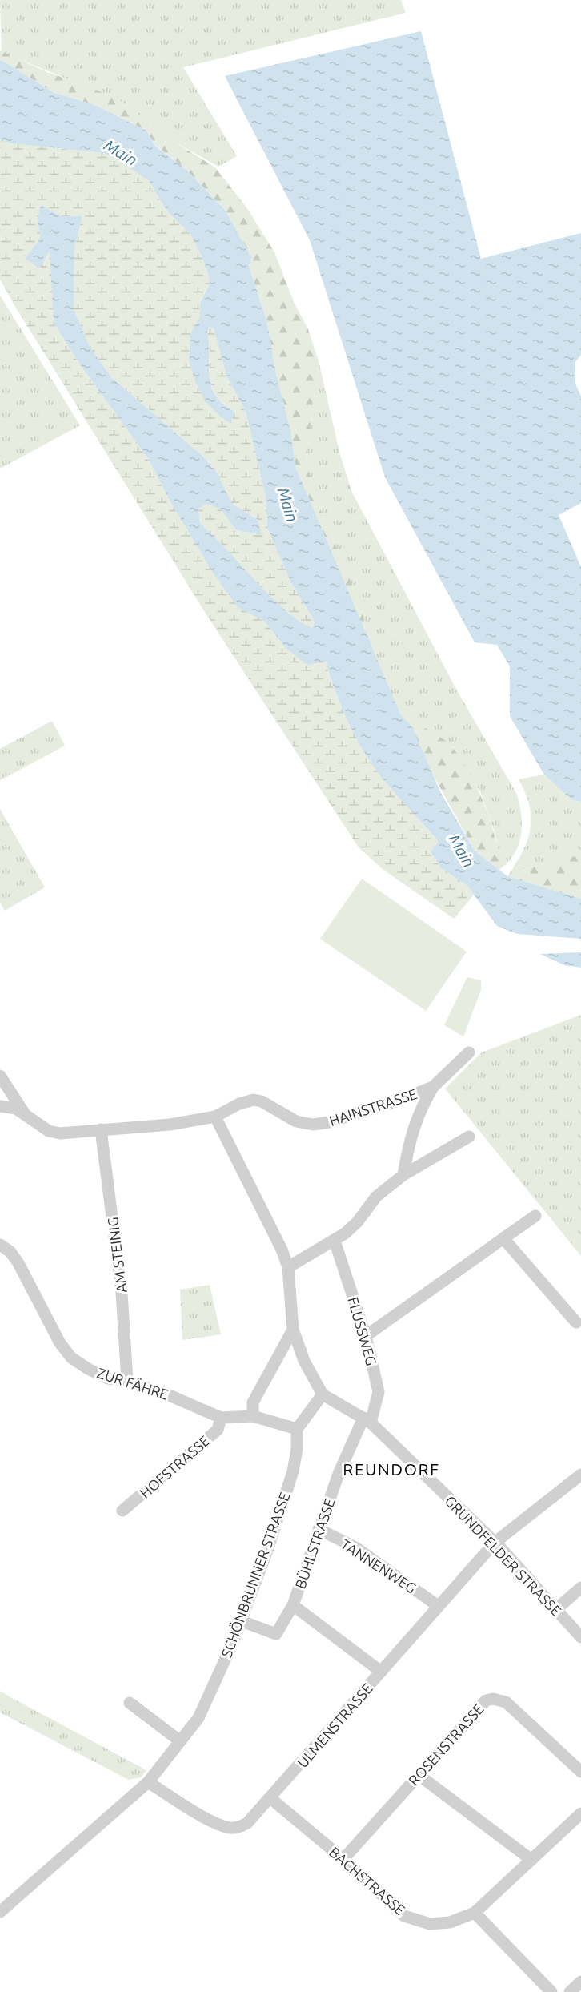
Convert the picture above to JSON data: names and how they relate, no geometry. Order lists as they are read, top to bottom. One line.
{"streets":{"street":["HAINSTRASSE","AM STEINIG","FLUSSWEG","ZUR FÄHRE","HOFSTRASSE","BÜHLSTRASSE","GRUNDFELDER STRASSE","TANNENWEG","SCHÖNBRUNNER STRASSE","ULMENSTRASSE","ROSENSTRASSE","BACHSTRASSE"]},"crossings":[["HAINSTRASSE","AM STEINIG"],["AM STEINIG","ZUR FÄHRE"],["FLUSSWEG","BÜHLSTRASSE"],["FLUSSWEG","GRUNDFELDER STRASSE"],["ZUR FÄHRE","HOFSTRASSE"],["ZUR FÄHRE","SCHÖNBRUNNER STRASSE"],["BÜHLSTRASSE","GRUNDFELDER STRASSE"],["BÜHLSTRASSE","TANNENWEG"],["BÜHLSTRASSE","SCHÖNBRUNNER STRASSE"],["GRUNDFELDER STRASSE","ULMENSTRASSE"],["TANNENWEG","ULMENSTRASSE"],["SCHÖNBRUNNER STRASSE","ULMENSTRASSE"],["ULMENSTRASSE","BACHSTRASSE"],["ROSENSTRASSE","BACHSTRASSE"]],"districts":["REUNDORF"],"water":["Main"]}
